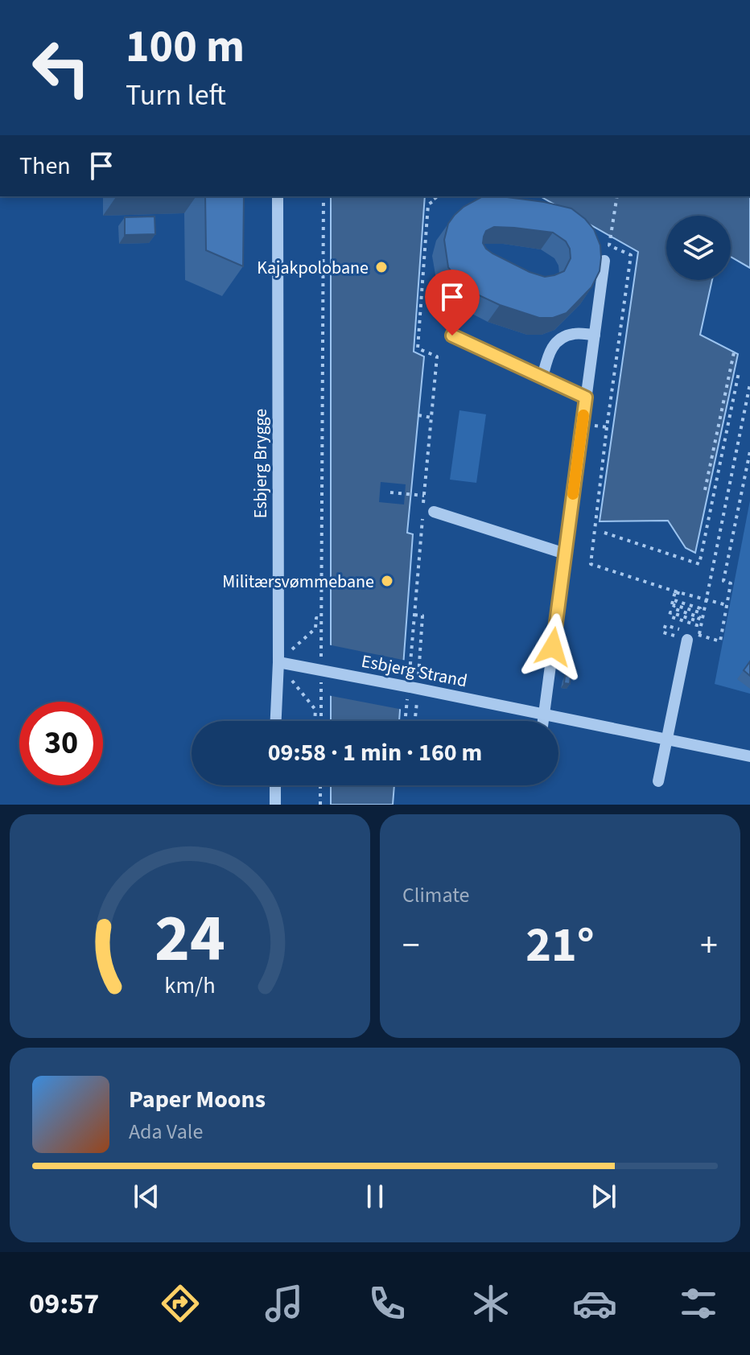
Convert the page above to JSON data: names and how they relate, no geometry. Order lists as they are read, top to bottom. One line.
{"streets":{"street":["Esbjerg Brygge","Esbjerg Strand"]},"crossings":[["Esbjerg Brygge","Esbjerg Strand"]],"places":["Kajakpolobane","Militærsvømmebane"],"page":{"turn":["100 m","Turn left"],"then":"Then","limit":"30","trip":"09:58 · 1 min · 160 m","tile":"Climate","heat":["−","21°","+"],"song":["Paper Moons","Ada Vale"],"tabs":"09:57","gauge":["24","km/h"]}}
